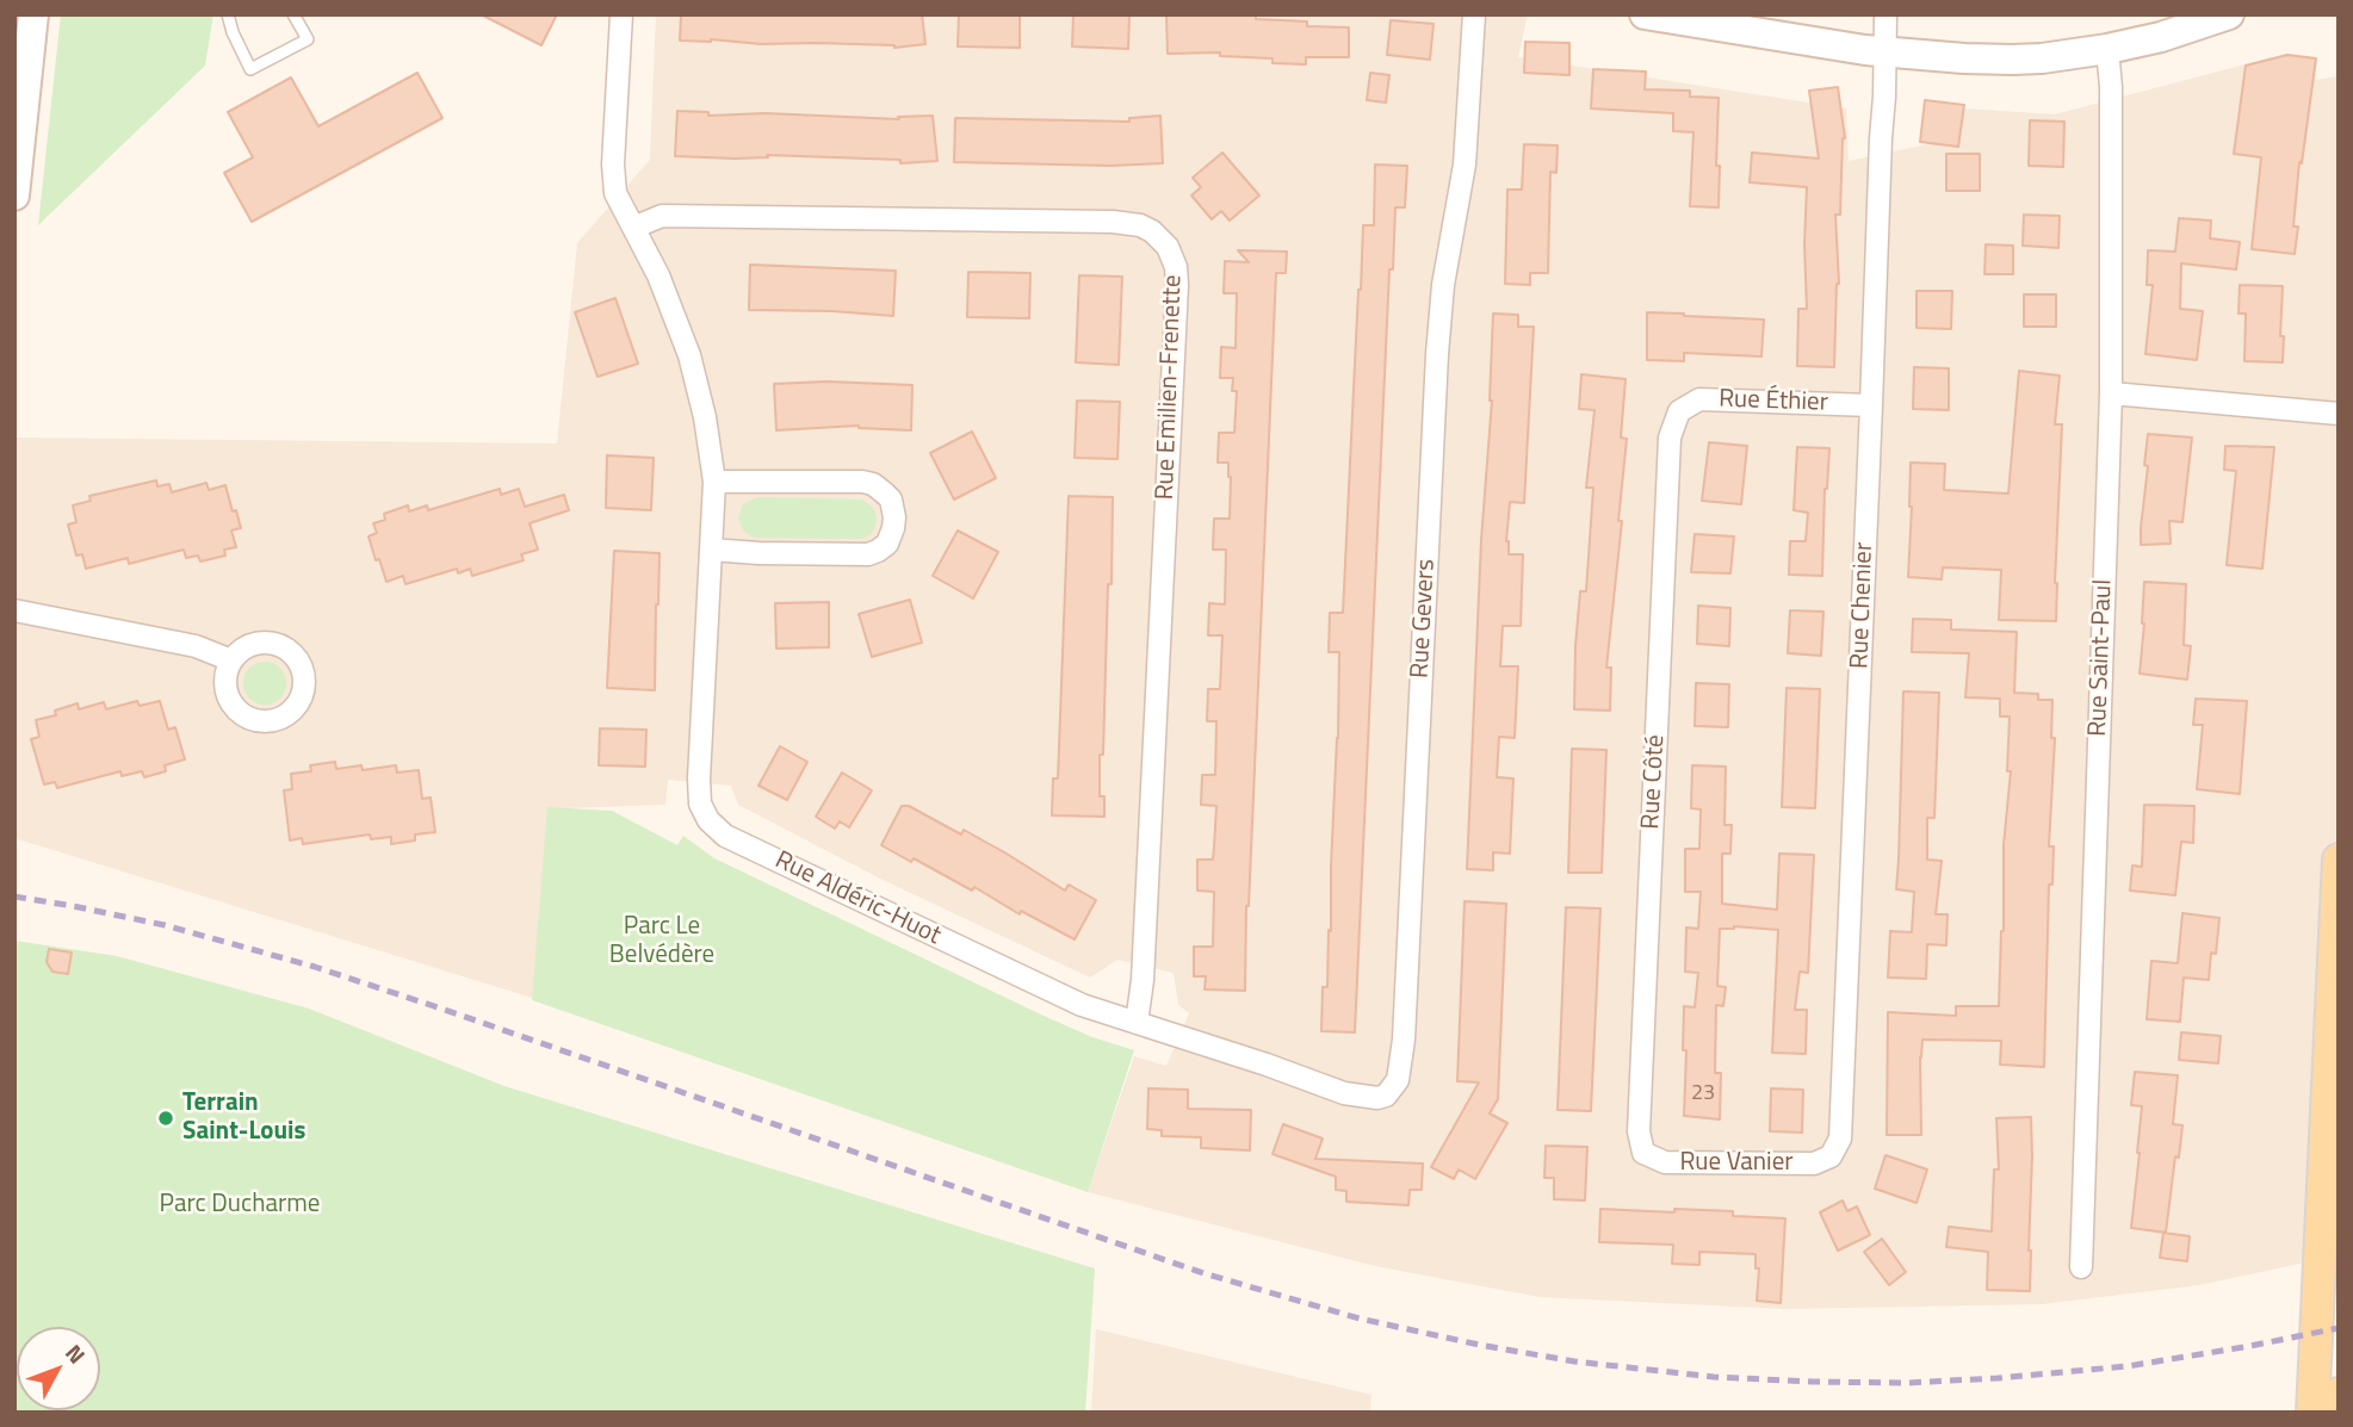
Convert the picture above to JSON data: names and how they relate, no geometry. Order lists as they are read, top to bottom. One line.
{"streets":{"street":["Rue Emilien-Frenette","Rue Éthier","Rue Chenier","Rue Gevers","Rue Saint-Paul","Rue Côté","Rue Aldéric-Huot","Rue Vanier"]},"crossings":[["Rue Emilien-Frenette","Rue Aldéric-Huot"],["Rue Éthier","Rue Chenier"],["Rue Éthier","Rue Côté"],["Rue Chenier","Rue Vanier"],["Rue Gevers","Rue Aldéric-Huot"],["Rue Côté","Rue Vanier"]],"parks":["Parc Le Belvédère","Parc Ducharme"],"places":["Terrain Saint-Louis"],"house_numbers":["23"],"north":"top right"}
